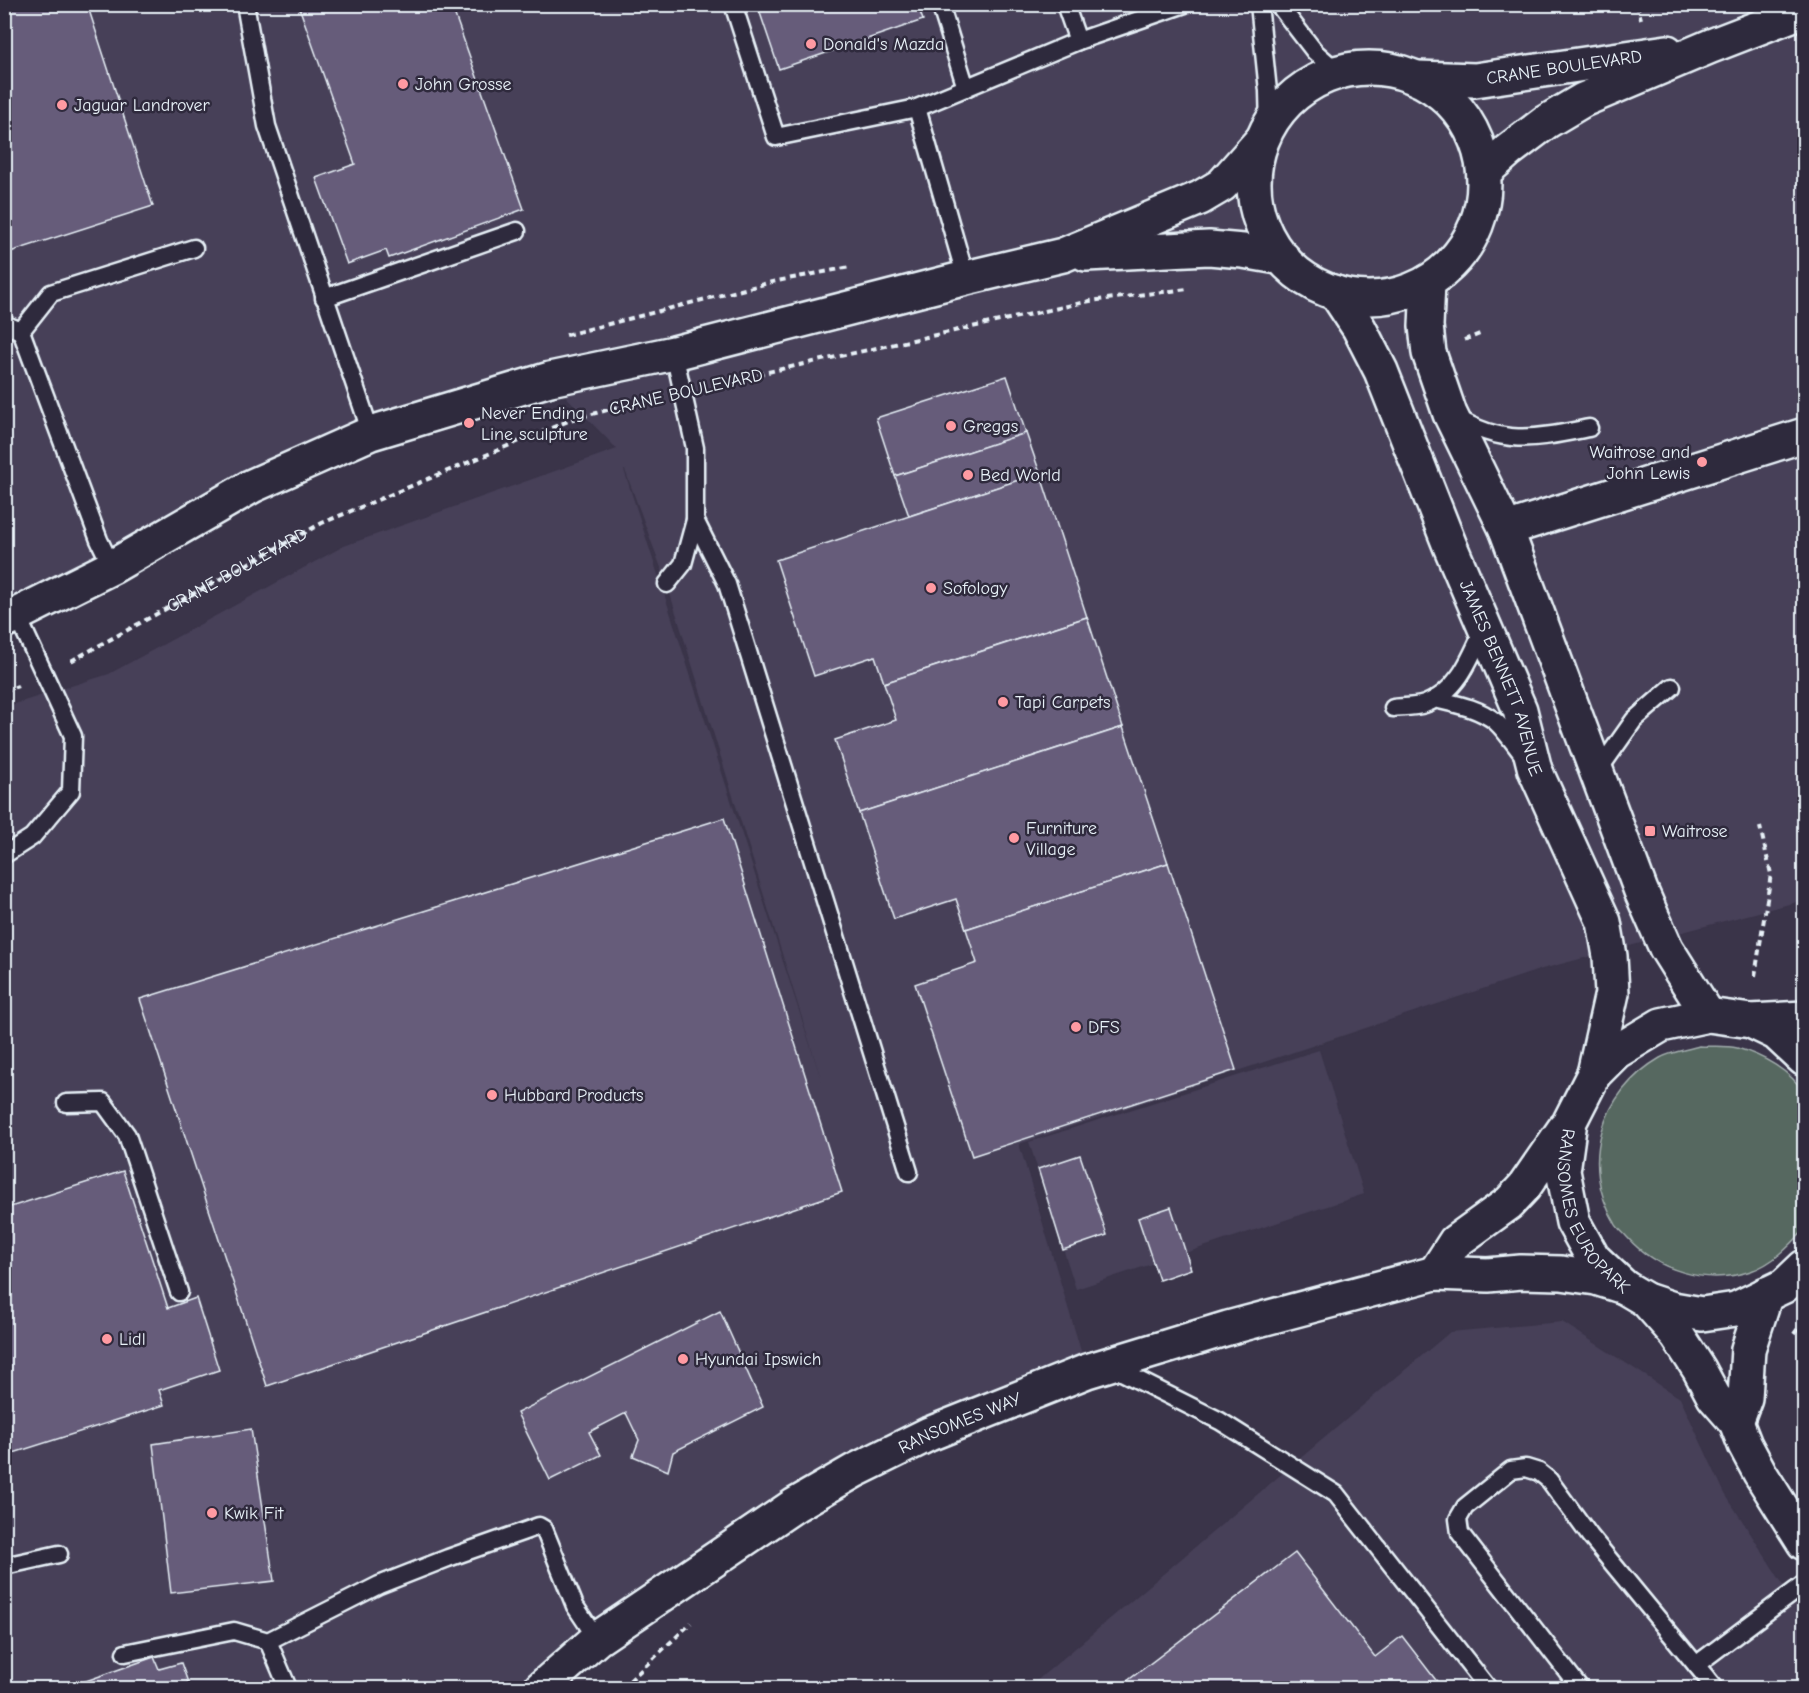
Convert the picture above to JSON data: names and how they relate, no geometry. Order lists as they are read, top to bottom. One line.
{"streets":{"street":["CRANE BOULEVARD","JAMES BENNETT AVENUE","RANSOMES EUROPARK","RANSOMES WAY"]},"crossings":[["JAMES BENNETT AVENUE","RANSOMES EUROPARK"],["RANSOMES EUROPARK","RANSOMES WAY"]],"places":{"other":["Donald's Mazda","John Grosse","Jaguar Landrover","Never Ending Line sculpture","Greggs","Waitrose and John Lewis","Bed World","Sofology","Tapi Carpets","Furniture Village","DFS","Hubbard Products","Lidl","Hyundai Ipswich","Kwik Fit"],"transit":["Waitrose"]}}
